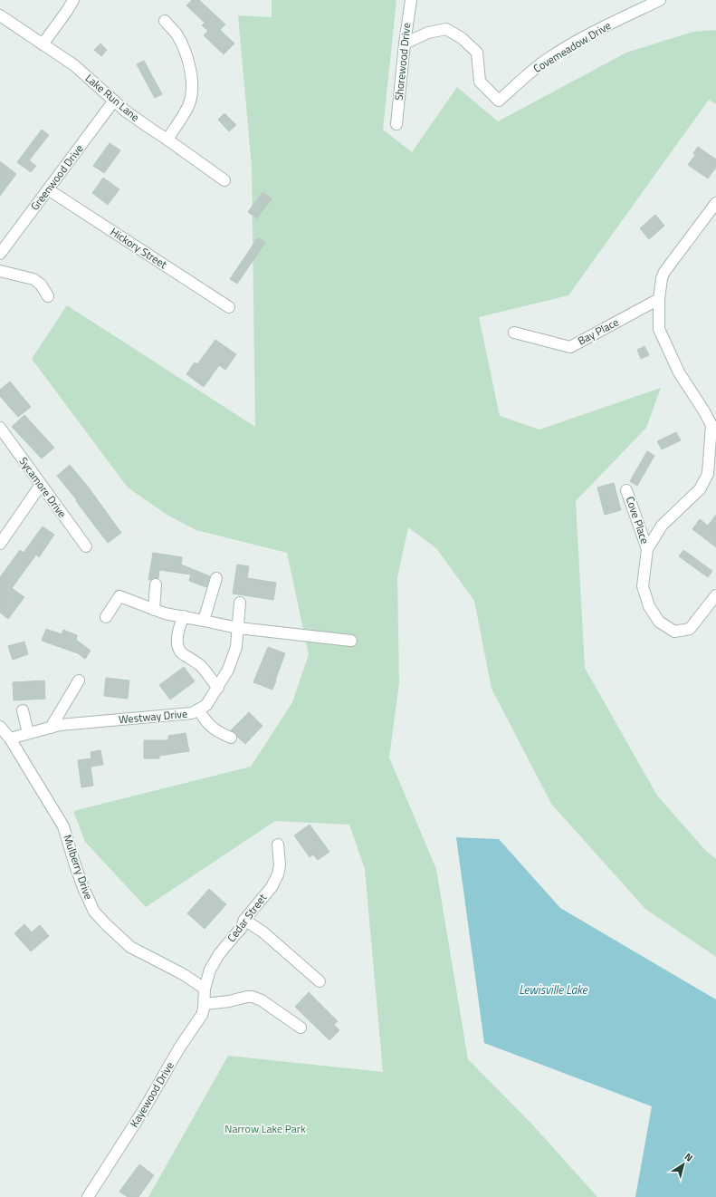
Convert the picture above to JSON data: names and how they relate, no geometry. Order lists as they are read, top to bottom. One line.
{"streets":{"street":["Covemeadow Drive","Shorewood Drive","Lake Run Lane","Greenwood Drive","Hickory Street","Bay Place","Sycamore Drive","Cove Place","Westway Drive","Mulberry Drive","Cedar Street","Kayewood Drive"]},"crossings":[["Covemeadow Drive","Shorewood Drive"],["Lake Run Lane","Greenwood Drive"],["Greenwood Drive","Hickory Street"],["Westway Drive","Mulberry Drive"],["Mulberry Drive","Cedar Street"],["Mulberry Drive","Kayewood Drive"],["Cedar Street","Kayewood Drive"]],"water":["Lewisville Lake"],"parks":["Narrow Lake Park"],"north":"top right"}
